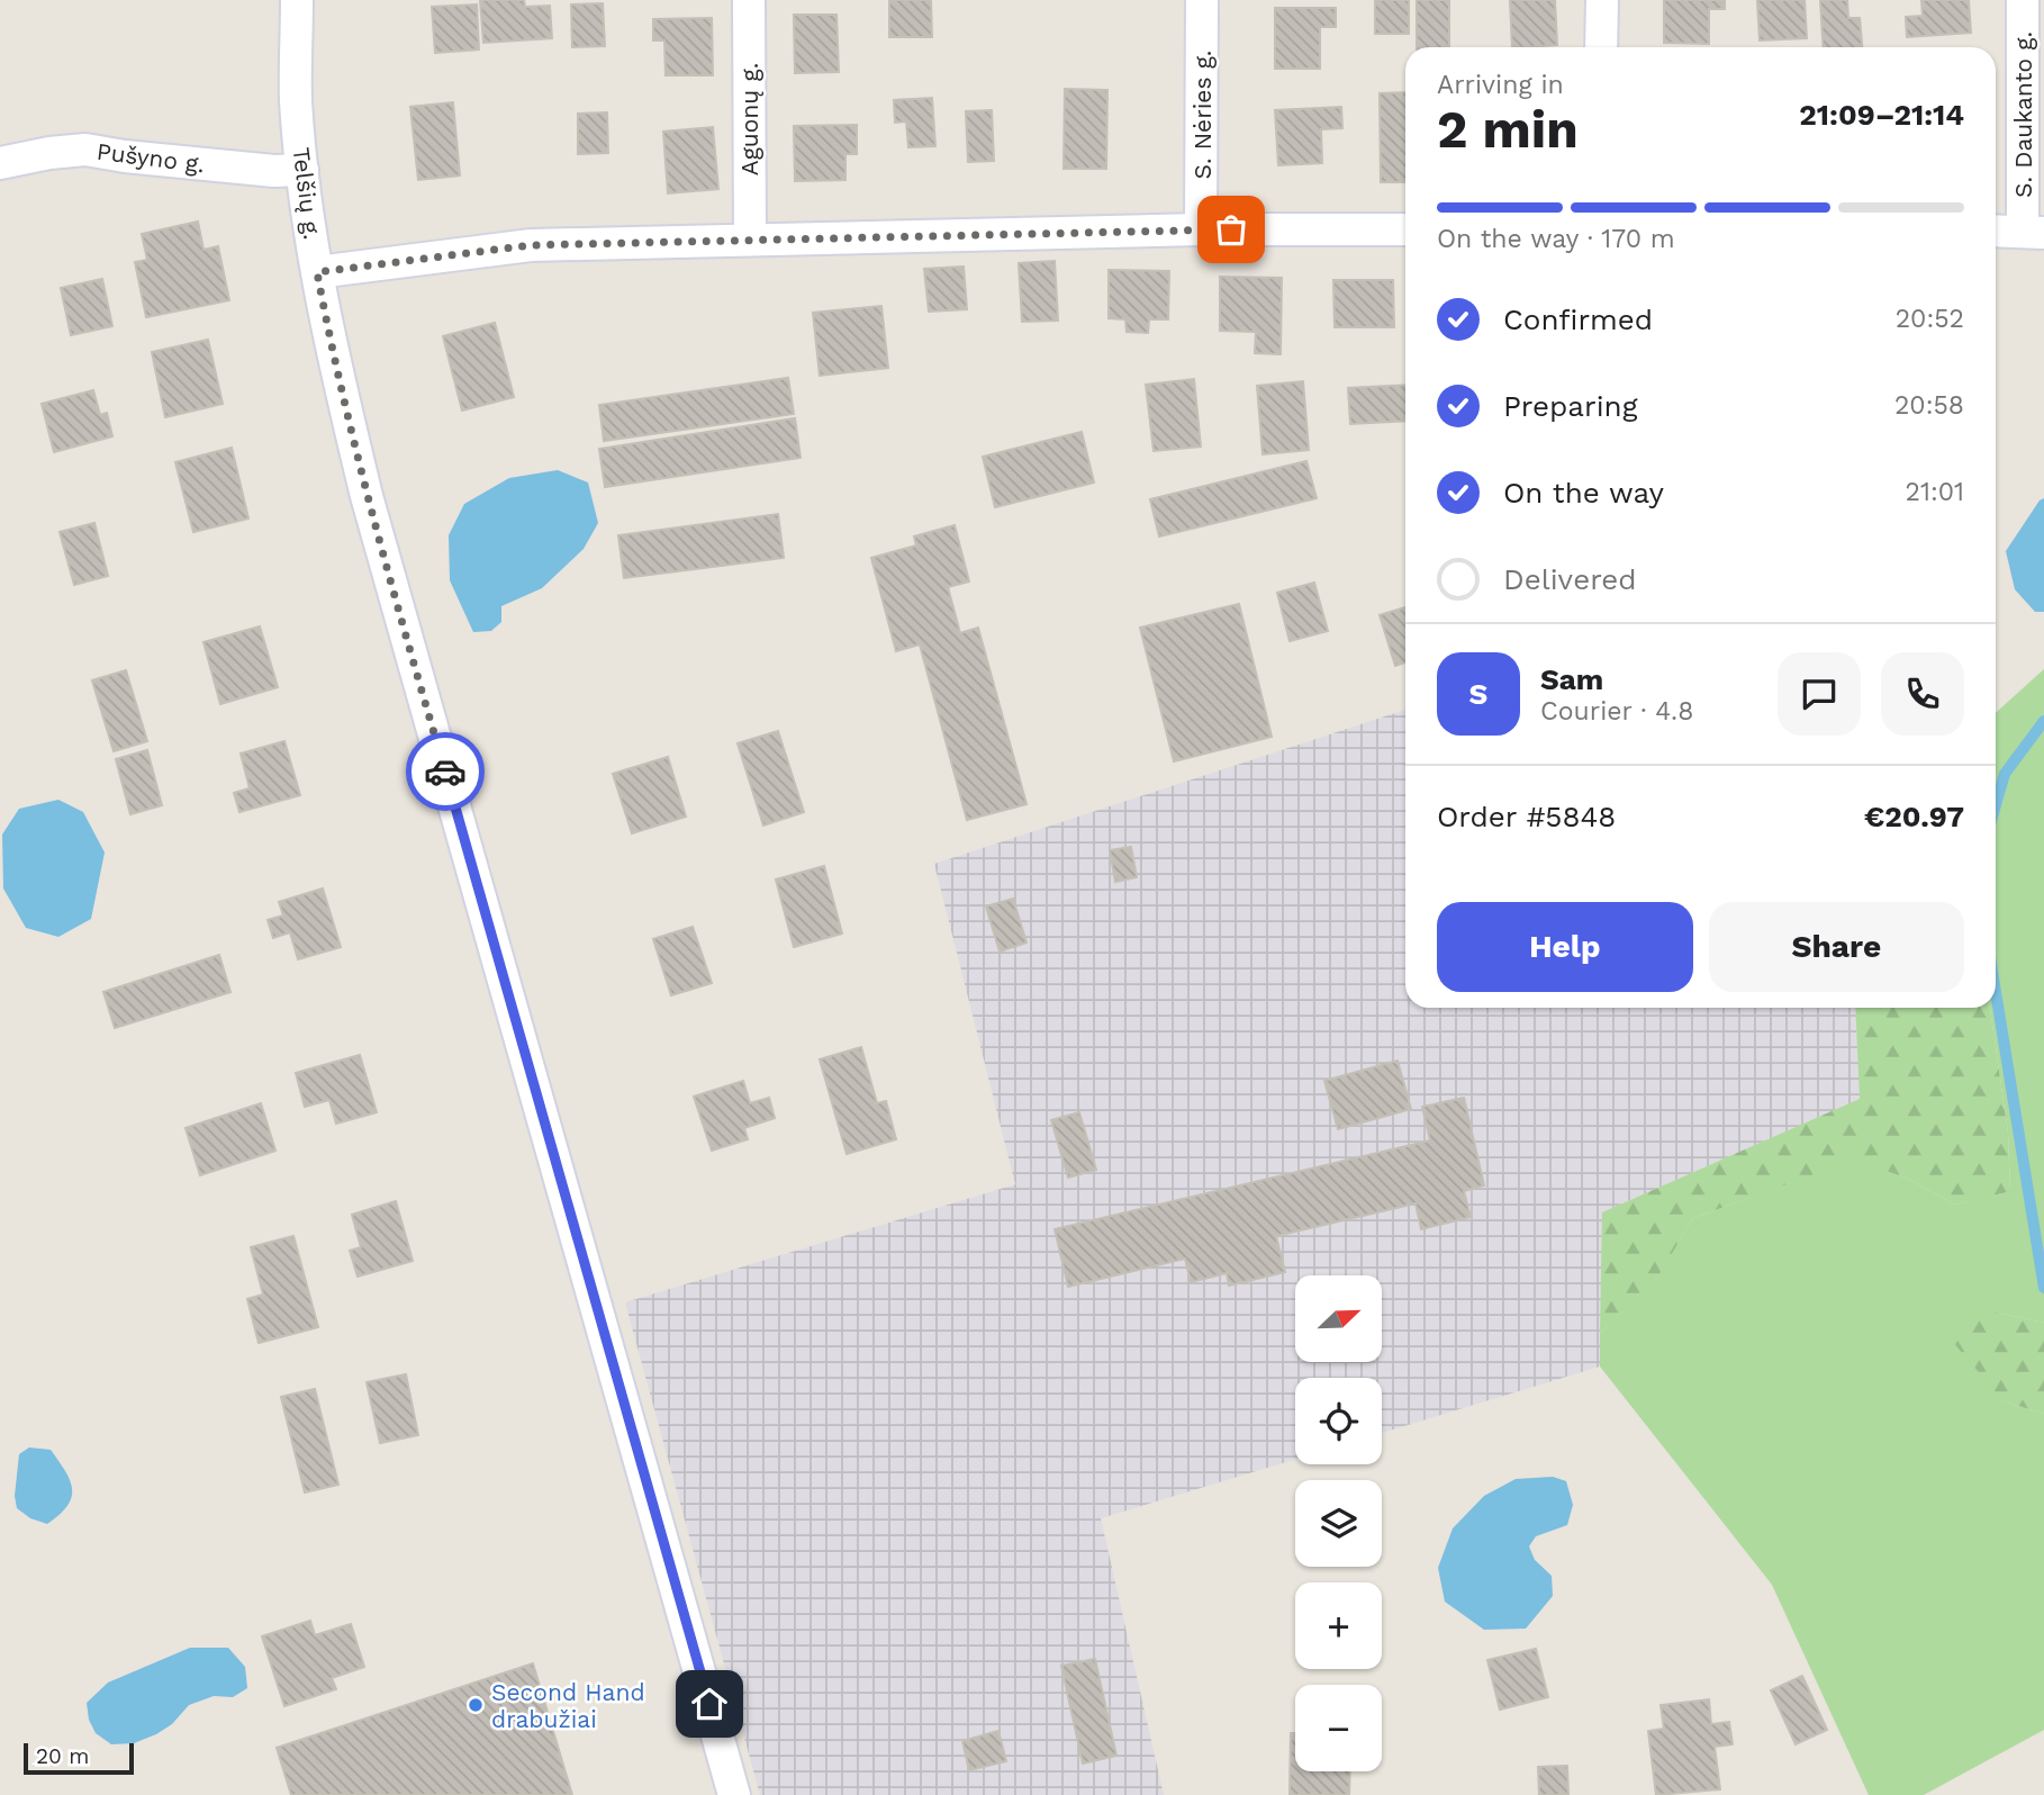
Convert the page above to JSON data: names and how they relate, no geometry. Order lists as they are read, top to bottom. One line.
{"streets":{"street":["S. Nėries g.","S. Daukanto g.","Aguonų g.","Pušyno g.","Telšių g."]},"crossings":[["Pušyno g.","Telšių g."]],"places":["Second Hand drabužiai"],"scale_bar":"20 m","north":"top right","page":{"heading":["2 min","Arriving in","21:09–21:14"],"panel":["Sam","Courier · 4.8","Order #5848","€20.97"],"bar":"On the way · 170 m","list":[["Confirmed","20:52"],["Preparing","20:58"],["On the way","21:01"],"Delivered"],"round":"S","buttons":["Help","Share"],"map_buttons":["+","−"],"scale":"20 m"}}
